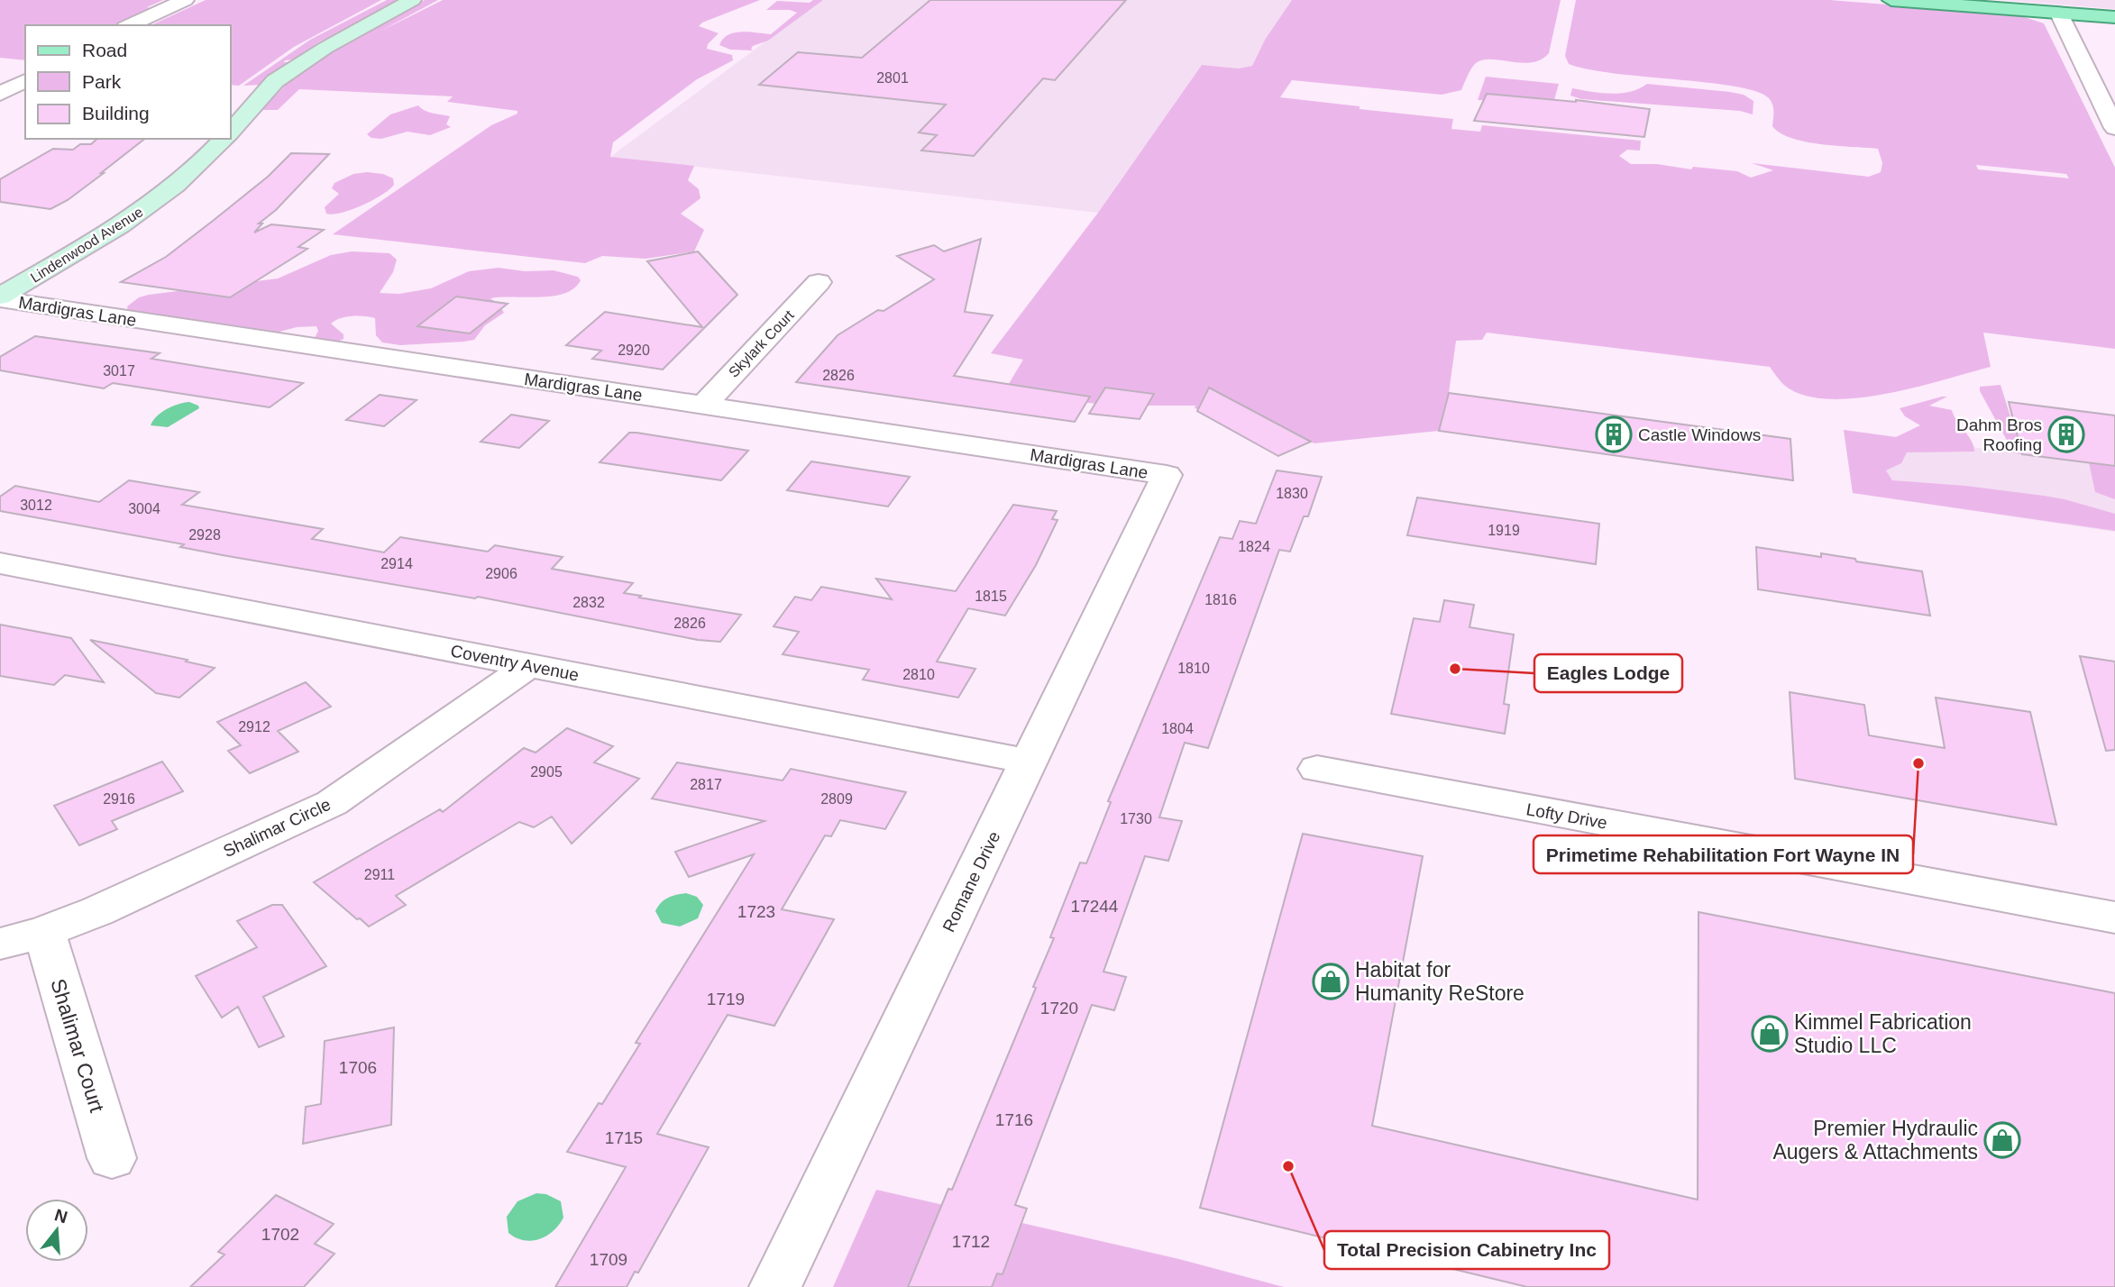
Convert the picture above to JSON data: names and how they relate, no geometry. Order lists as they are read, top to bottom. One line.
{"streets":{"street":["Lindenwood Avenue","Mardigras Lane","Skylark Court","Coventry Avenue","Lofty Drive","Shalimar Circle","Romane Drive","Shalimar Court"]},"crossings":[["Lindenwood Avenue","Mardigras Lane"],["Mardigras Lane","Skylark Court"],["Mardigras Lane","Romane Drive"],["Coventry Avenue","Shalimar Circle"],["Coventry Avenue","Romane Drive"],["Shalimar Circle","Shalimar Court"]],"places":{"building":["Castle Windows","Dahm Bros Roofing"],"other":["Eagles Lodge","Primetime Rehabilitation Fort Wayne IN","Total Precision Cabinetry Inc"],"shop":["Habitat for Humanity ReStore","Kimmel Fabrication Studio LLC","Premier Hydraulic Augers & Attachments"]},"house_numbers":["2801","2920","3017","2826","1830","3012","3004","1919","2928","1824","2914","2906","1815","1816","2832","2826","1810","2810","2912","1804","2905","2817","2916","2809","1730","2911","17244","1723","1719","1720","1706","1716","1715","1702","1712","1709"],"legend":["Road","Park","Building"],"north":"top"}
